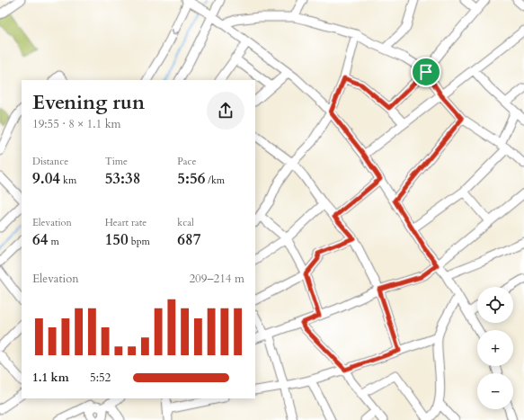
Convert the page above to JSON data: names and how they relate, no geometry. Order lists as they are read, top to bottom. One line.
{"page":{"heading":["Evening run","19:55 · 8 × 1.1 km"],"stats":[["Distance","9.04 km"],["Time","53:38"],["Pace","5:56 /km"],["Elevation","64 m"],["Heart rate","150 bpm"],["kcal","687"]],"chart":["Elevation","209–214 m"],"map_buttons":["+","−"],"list":[{"name":"1.1 km","note":"5:52"}]}}
